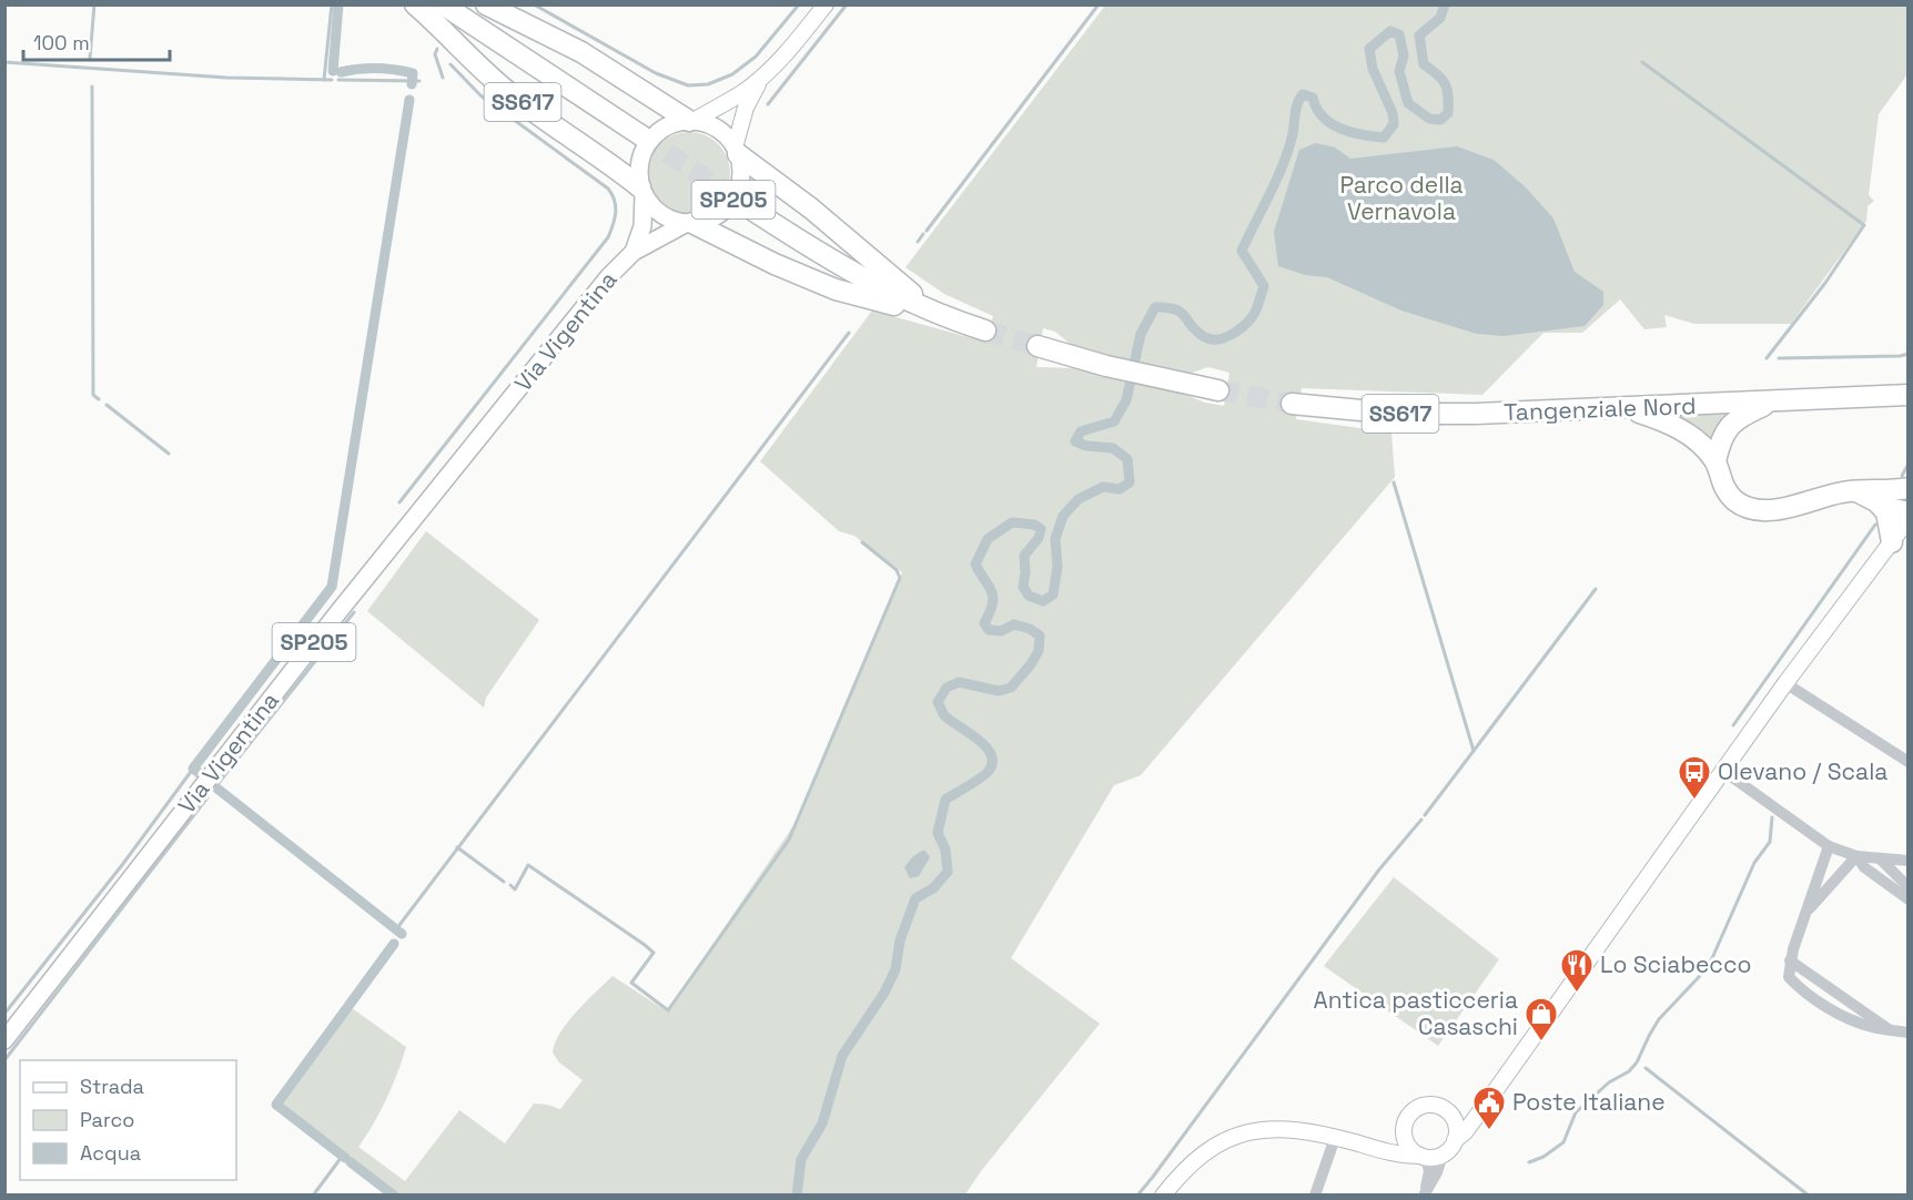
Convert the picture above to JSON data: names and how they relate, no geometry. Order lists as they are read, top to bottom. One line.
{"streets":{"highway":["SS617","Tangenziale Nord"],"main road":["SP205","Via Vigentina"]},"crossings":[["SS617","SP205"],["SS617","Via Vigentina"],["SP205","Via Vigentina"]],"parks":["Parco della Vernavola"],"places":{"bus stop":["Olevano / Scala"],"restaurant":["Lo Sciabecco"],"shop":["Antica pasticceria Casaschi"],"public building":["Poste Italiane"]},"legend":["Strada","Parco","Acqua"],"scale_bar":"100 m"}
